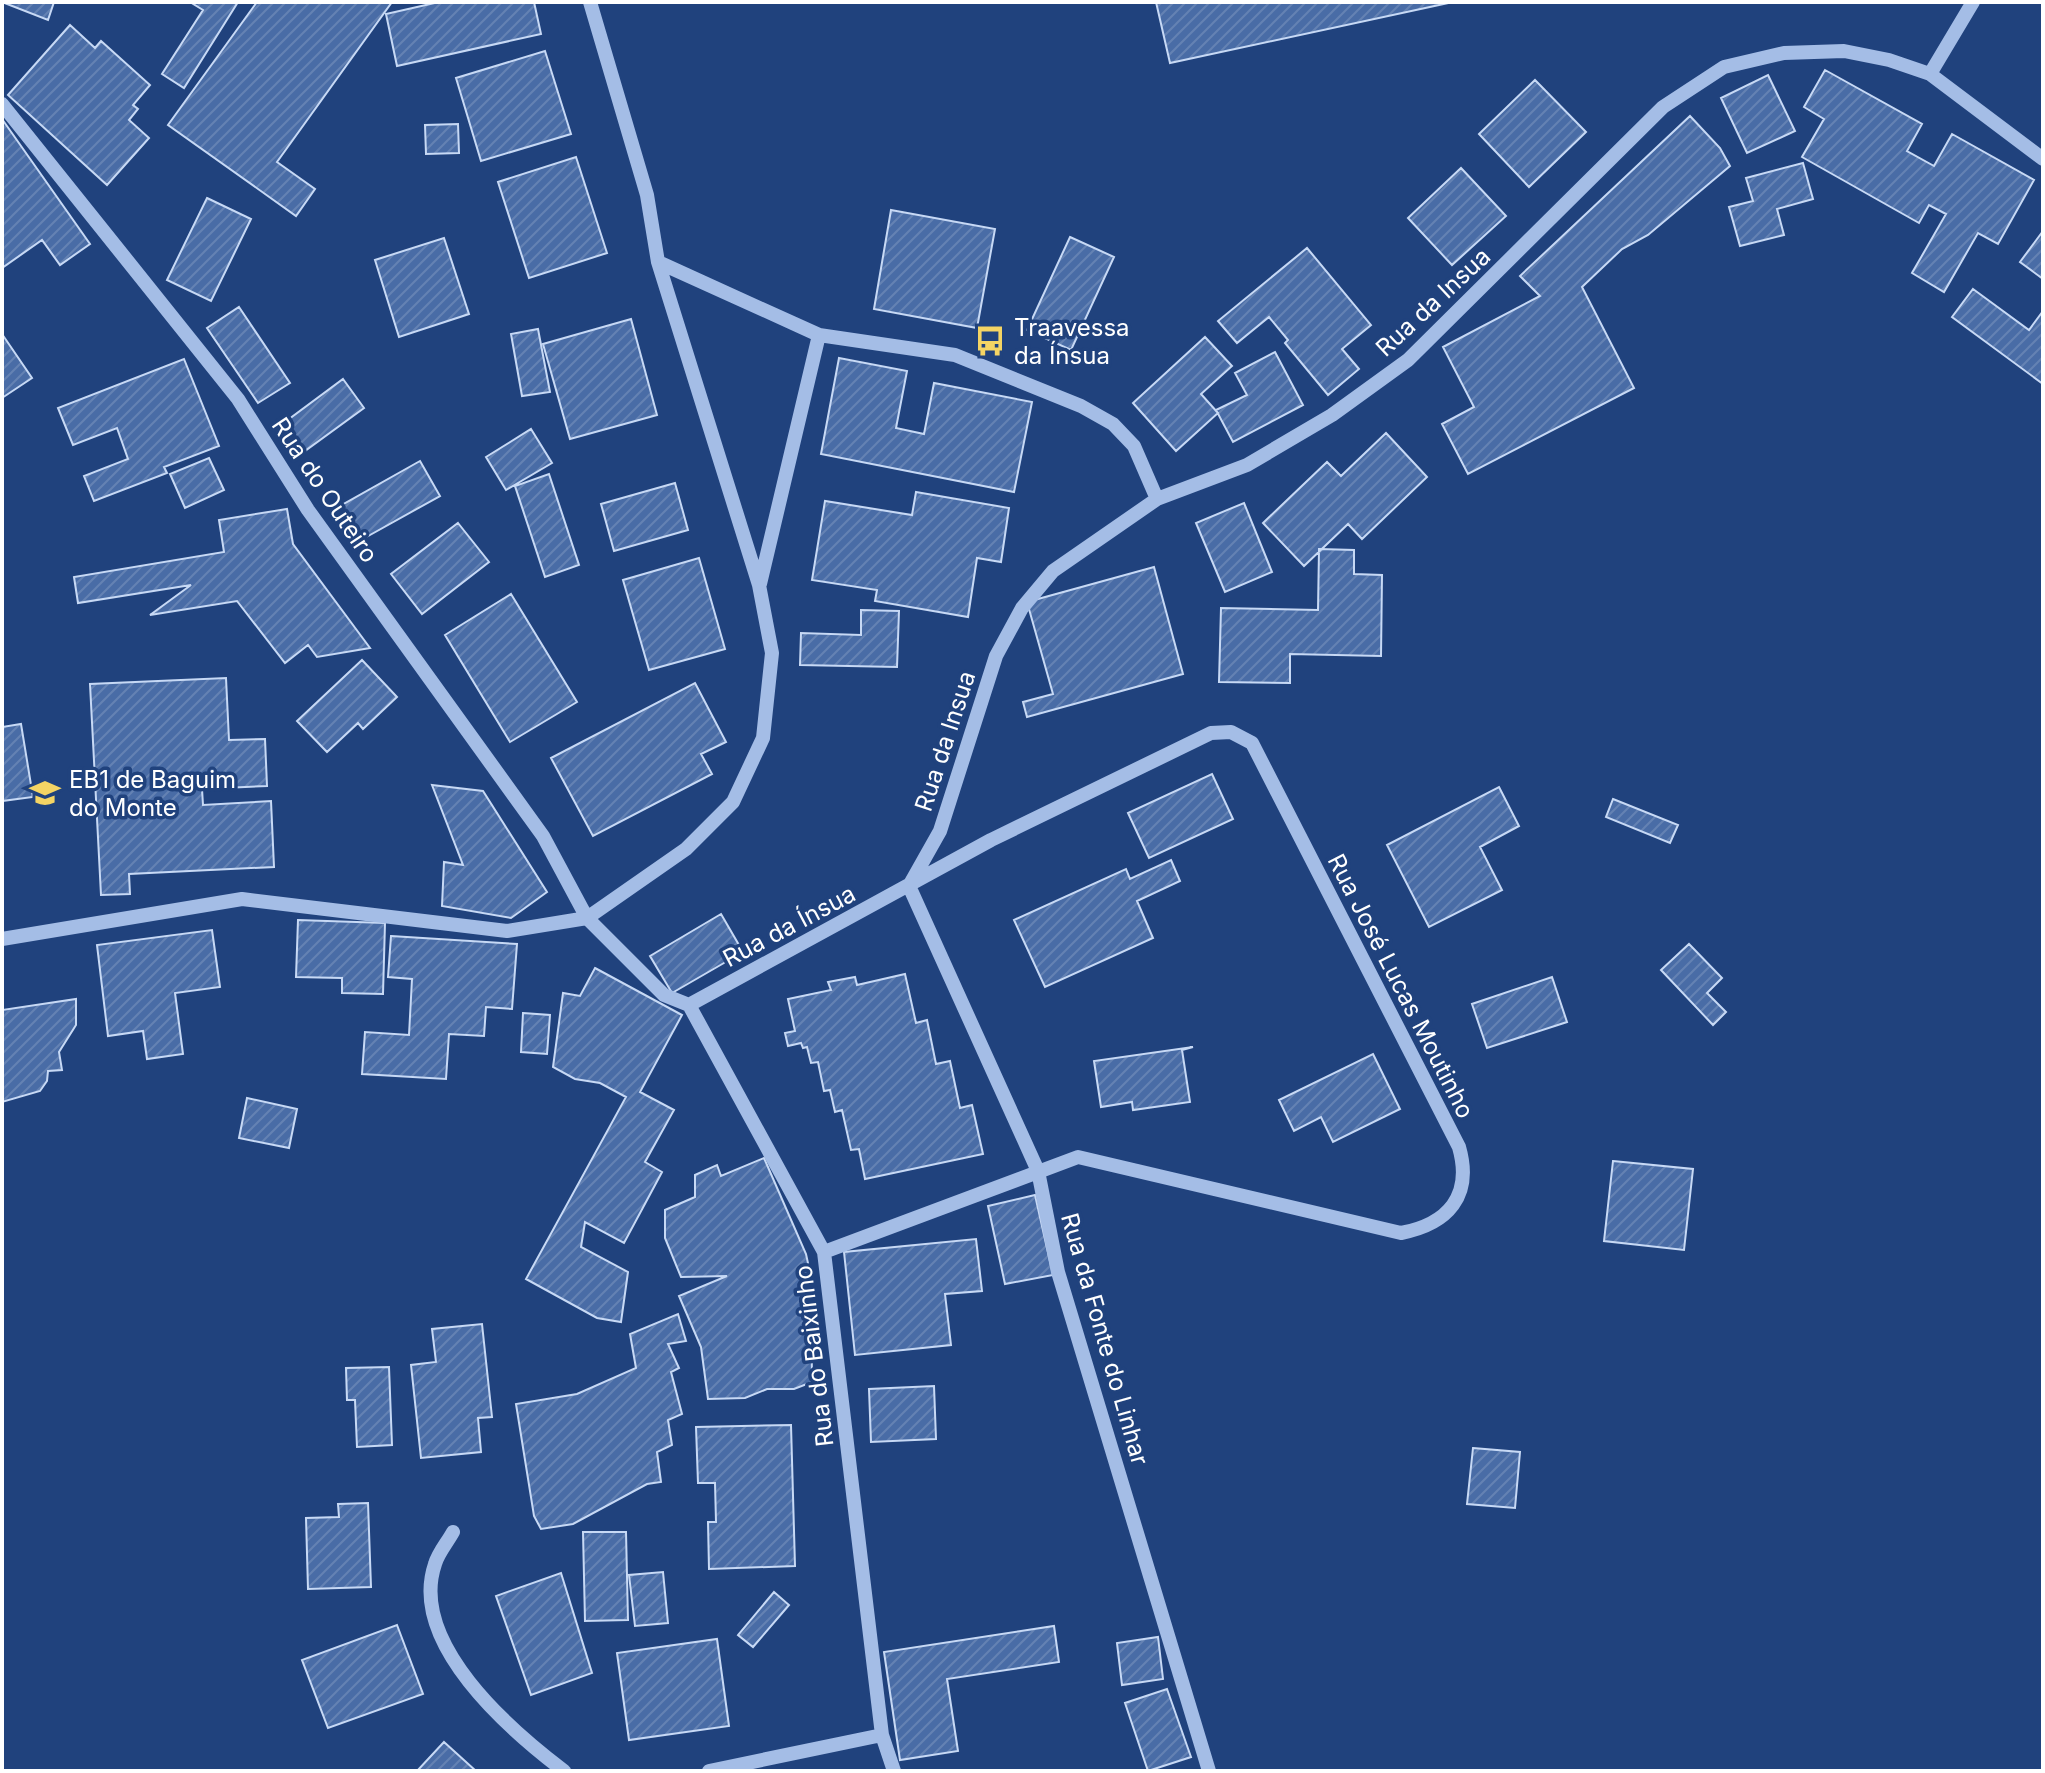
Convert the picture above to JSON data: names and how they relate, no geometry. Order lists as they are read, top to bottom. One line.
{"streets":{"street":["Rua da Insua","Rua do Outeiro","Rua da Ínsua","Rua José Lucas Moutinho","Rua da Fonte do Linhar","Rua do Baixinho"]},"crossings":[["Rua da Insua","Rua da Ínsua"],["Rua da Insua","Rua José Lucas Moutinho"],["Rua da Insua","Rua da Fonte do Linhar"],["Rua da Ínsua","Rua José Lucas Moutinho"],["Rua da Ínsua","Rua da Fonte do Linhar"],["Rua da Ínsua","Rua do Baixinho"],["Rua José Lucas Moutinho","Rua da Fonte do Linhar"],["Rua José Lucas Moutinho","Rua do Baixinho"]],"places":{"bus stop":["Traavessa da Ínsua"],"school or university":["EB1 de Baguim do Monte"]}}
